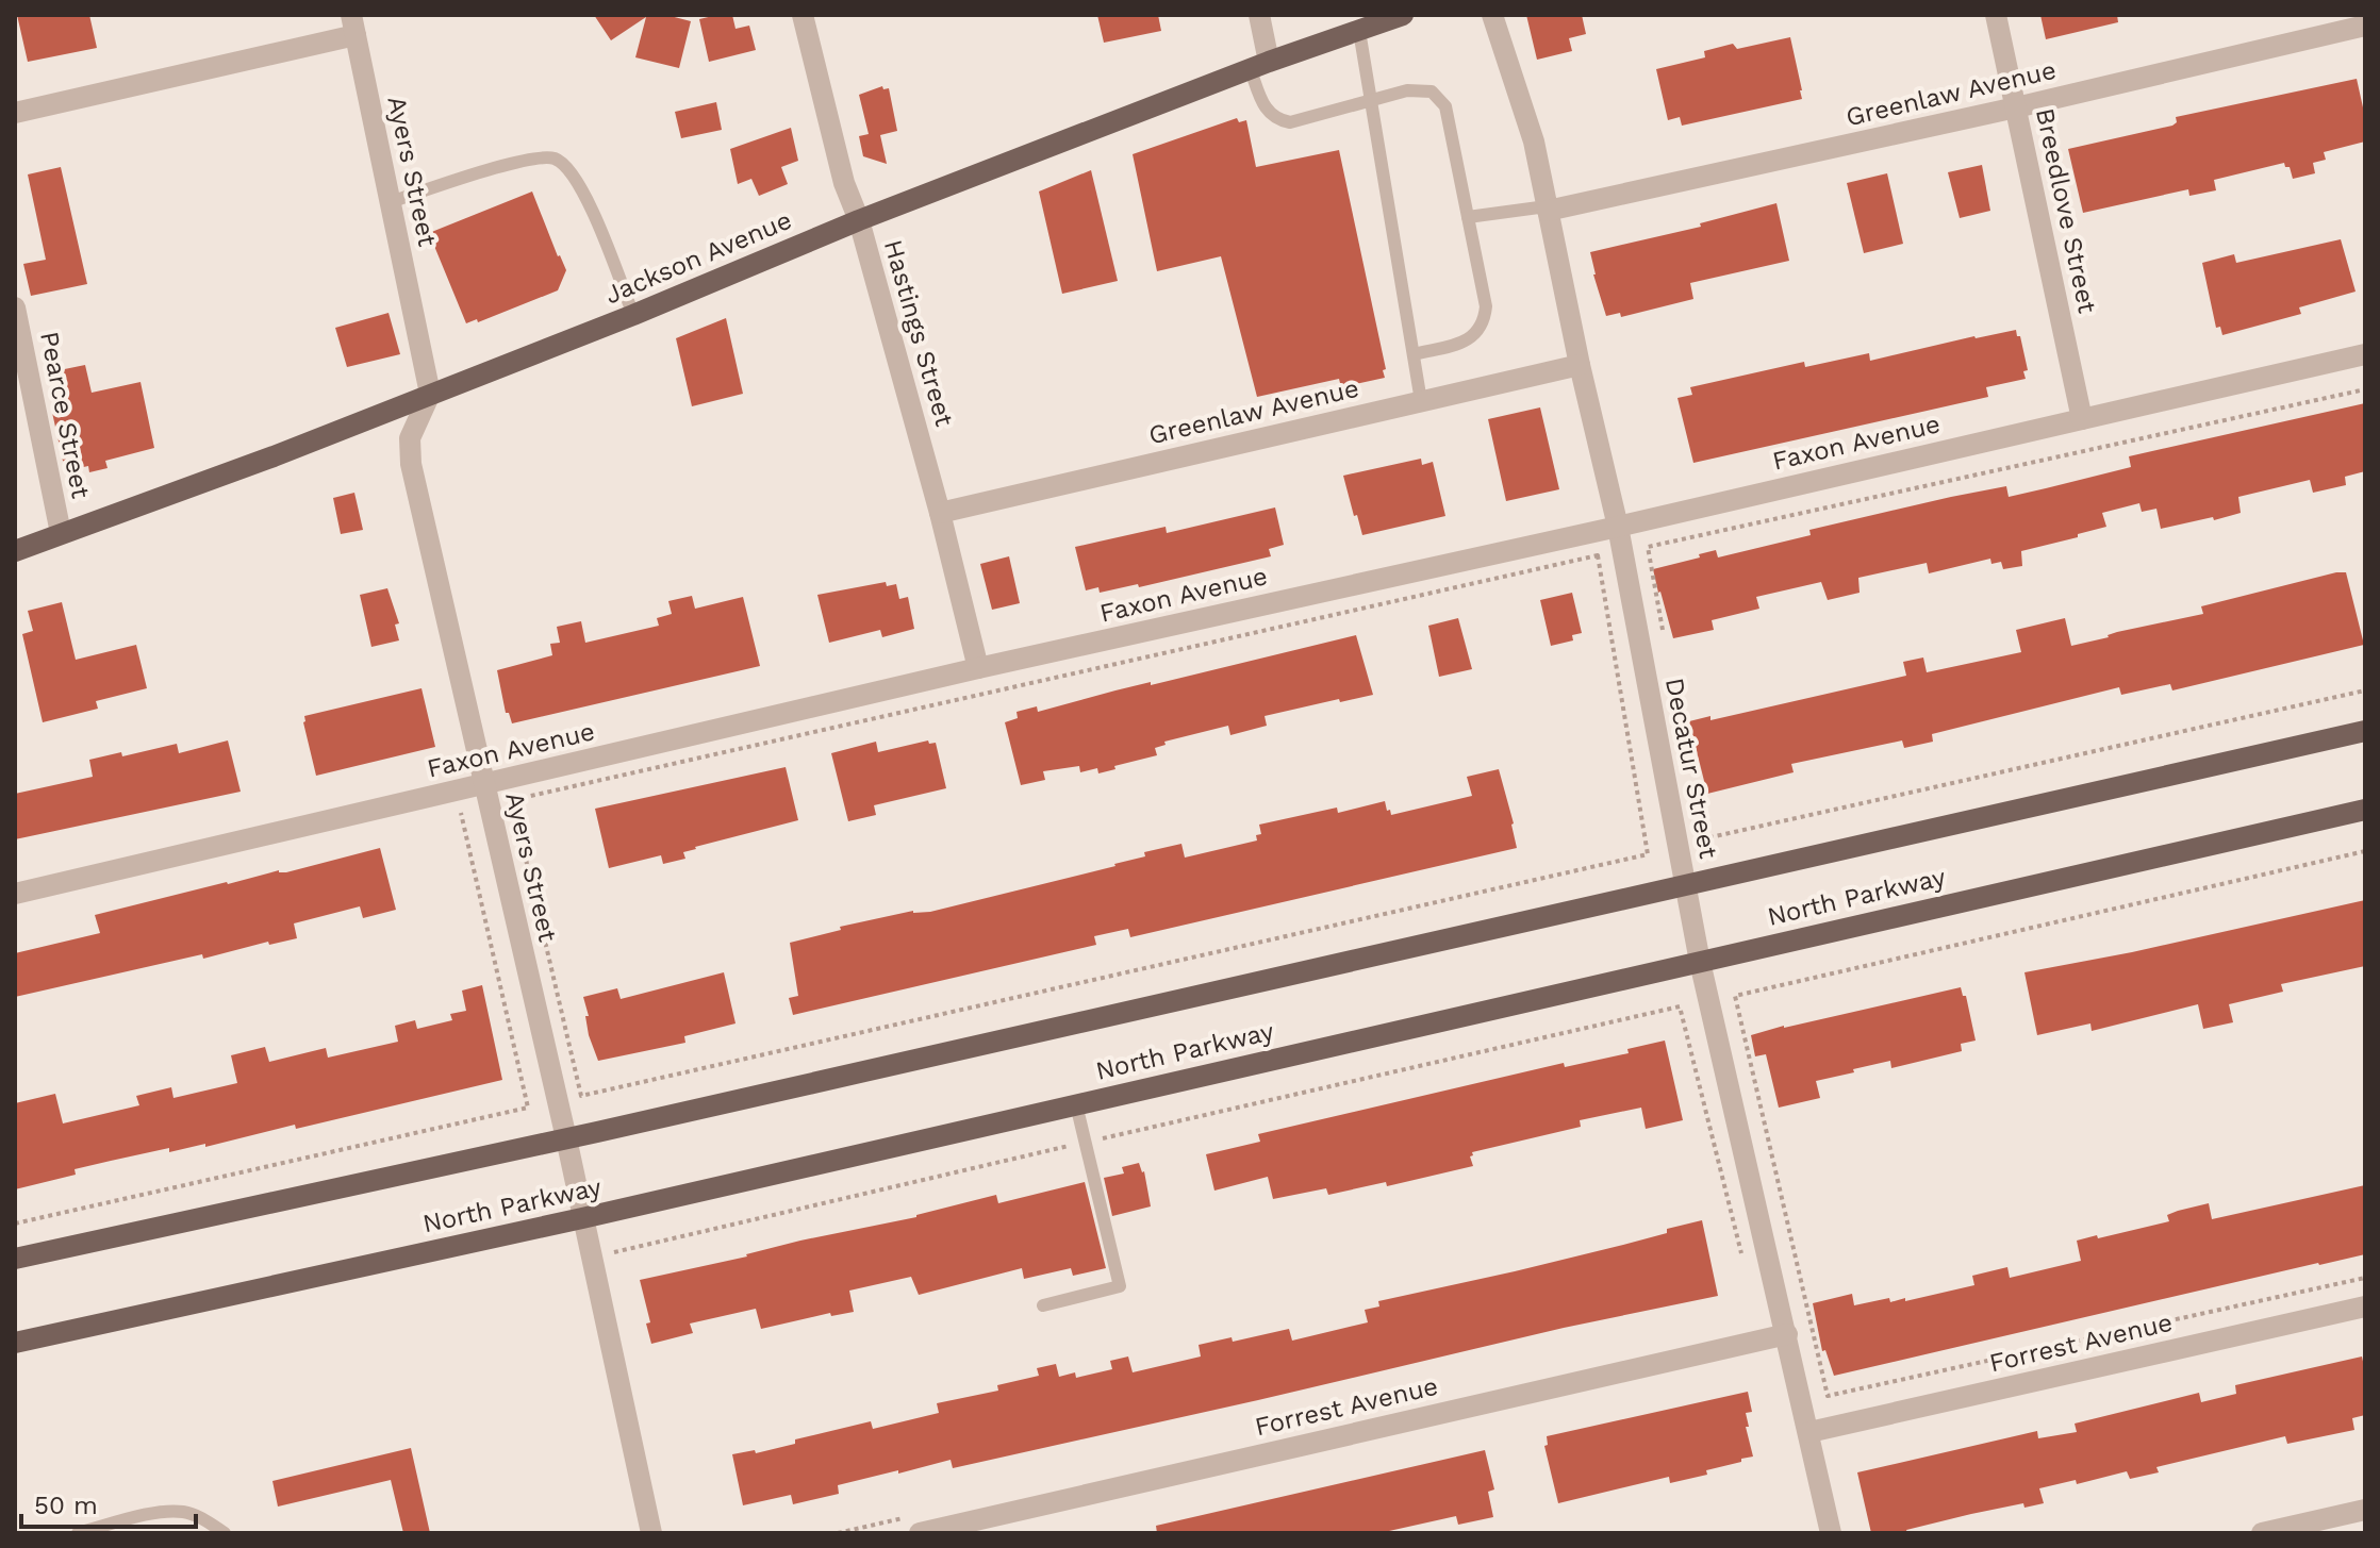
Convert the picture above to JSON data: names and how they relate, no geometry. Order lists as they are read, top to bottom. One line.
{"streets":{"main road":["Jackson Avenue","North Parkway"],"street":["Greenlaw Avenue","Ayers Street","Breedlove Street","Hastings Street","Pearce Street","Faxon Avenue","Decatur Street","Forrest Avenue"]},"crossings":[["Greenlaw Avenue","Breedlove Street"],["Greenlaw Avenue","Hastings Street"],["Greenlaw Avenue","Decatur Street"],["Ayers Street","Jackson Avenue"],["Ayers Street","Faxon Avenue"],["Ayers Street","North Parkway"],["Breedlove Street","Faxon Avenue"],["Jackson Avenue","Hastings Street"],["Jackson Avenue","Pearce Street"],["Hastings Street","Faxon Avenue"],["Faxon Avenue","Decatur Street"],["Decatur Street","North Parkway"],["Decatur Street","Forrest Avenue"]],"scale_bar":"50 m"}
